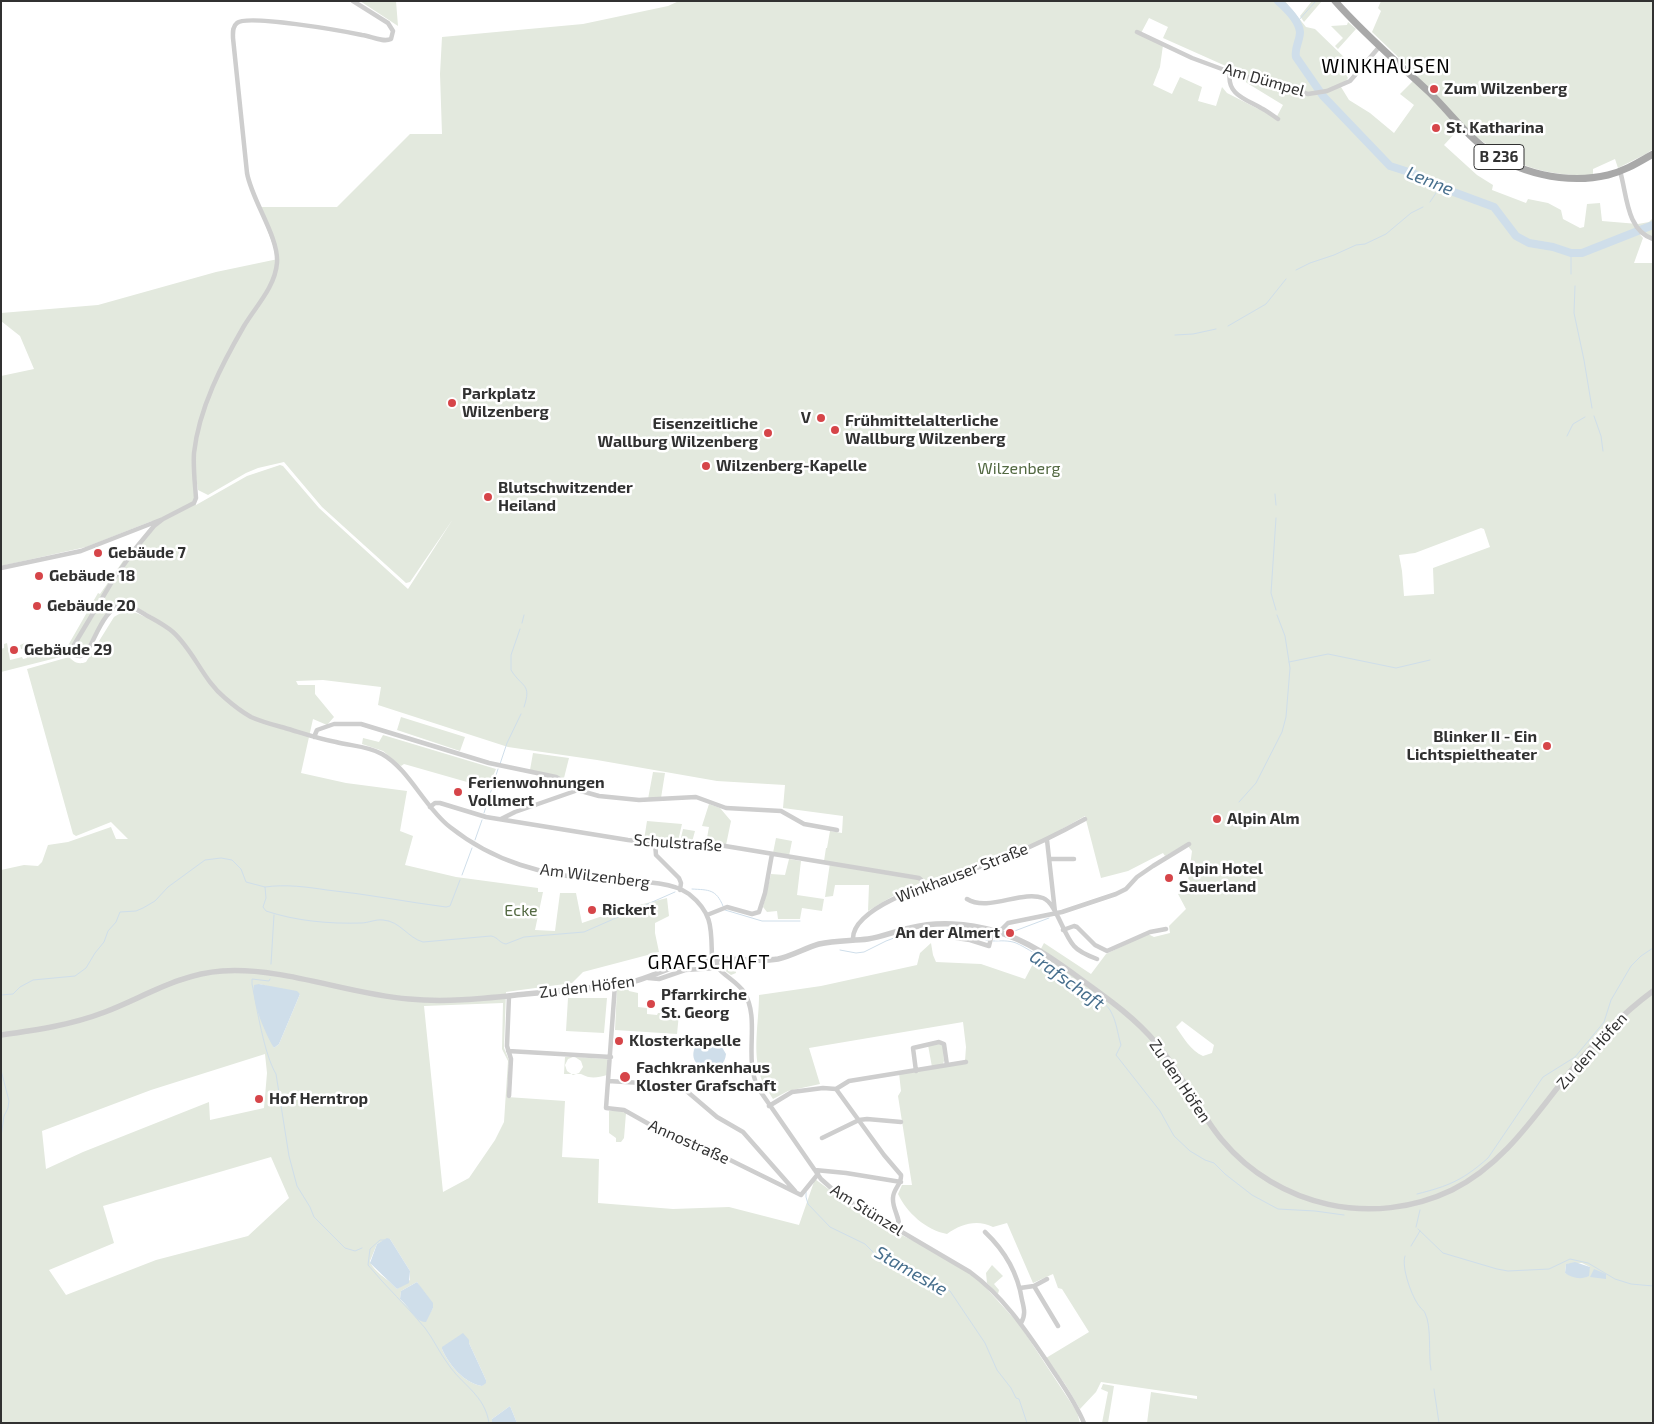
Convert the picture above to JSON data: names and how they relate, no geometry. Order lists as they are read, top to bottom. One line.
{"streets":{"main road":["B 236"],"street":["Am Dümpel","Schulstraße","Winkhauser Straße","Am Wilzenberg","Zu den Höfen","Annostraße","Am Stünzel"]},"crossings":[["Am Dümpel","B 236"],["Schulstraße","Winkhauser Straße"],["Schulstraße","Am Wilzenberg"],["Winkhauser Straße","Zu den Höfen"],["Zu den Höfen","Annostraße"]],"districts":["WINKHAUSEN","GRAFSCHAFT"],"water":["Lenne","Grafschaft","Stameske"],"parks":["Wilzenberg","Ecke"],"places":["Zum Wilzenberg","St. Katharina","Parkplatz Wilzenberg","V","Frühmittelalterliche Wallburg Wilzenberg","Eisenzeitliche Wallburg Wilzenberg","Wilzenberg-Kapelle","Blutschwitzender Heiland","Gebäude 7","Gebäude 18","Gebäude 20","Gebäude 29","Blinker II - Ein Lichtspieltheater","Ferienwohnungen Vollmert","Alpin Alm","Alpin Hotel Sauerland","Rickert","An der Almert","Pfarrkirche St. Georg","Klosterkapelle","Fachkrankenhaus Kloster Grafschaft","Hof Herntrop"]}
